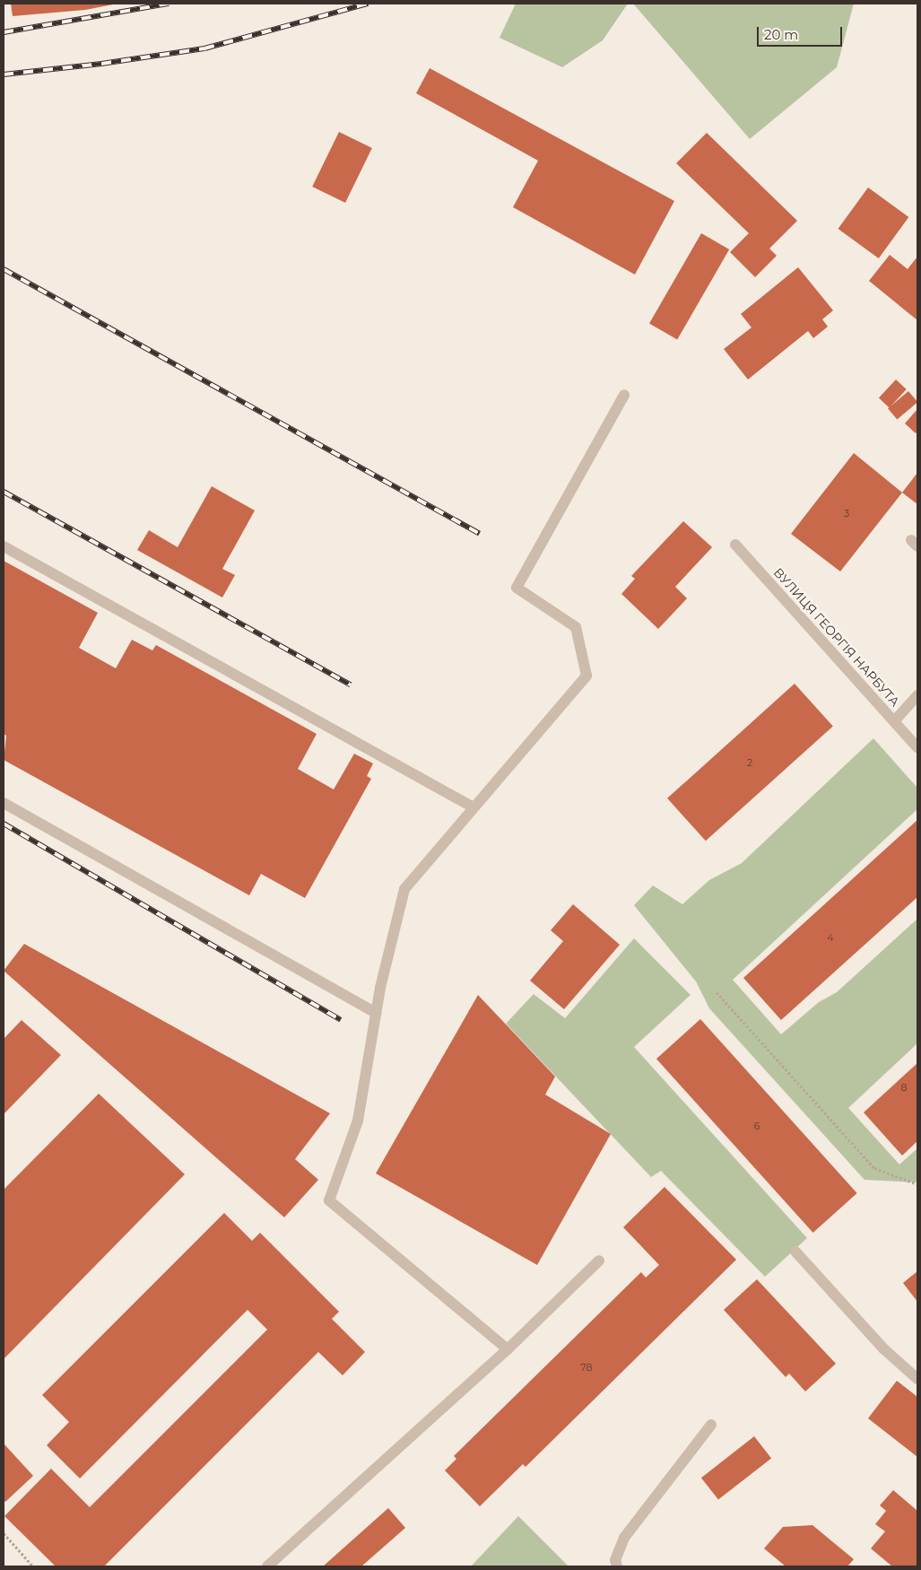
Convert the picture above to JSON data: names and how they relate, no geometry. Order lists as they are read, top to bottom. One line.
{"streets":{"street":["ВУЛИЦЯ ГЕОРГІЯ НАРБУТА"]},"house_numbers":["3","2","4","8","6","78"],"scale_bar":"20 m"}
